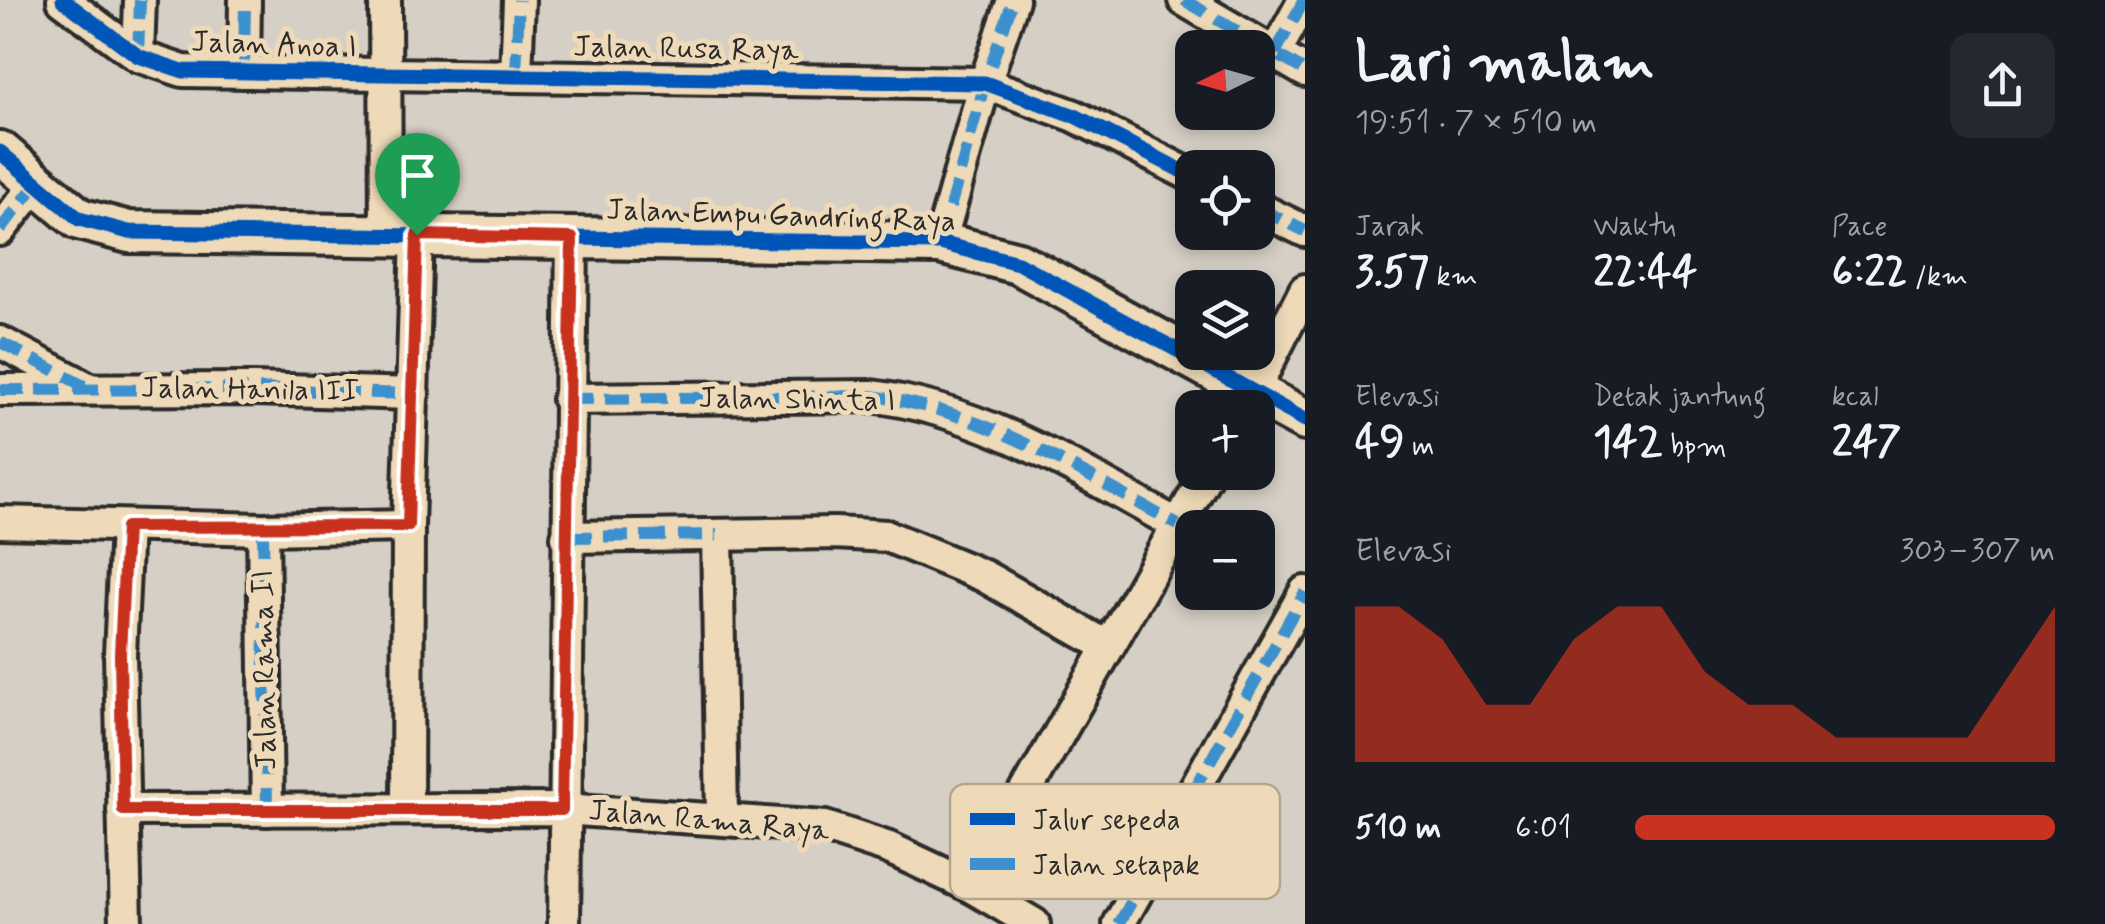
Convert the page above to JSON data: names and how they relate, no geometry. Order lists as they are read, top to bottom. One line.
{"streets":{"street":["Jalan Anoa I","Jalan Rusa Raya","Jalan Empu Gandring Raya","Jalan Hanila III","Jalan Shinta I","Jalan Rama II","Jalan Rama Raya"]},"crossings":[["Jalan Anoa I","Jalan Rusa Raya"],["Jalan Rama II","Jalan Rama Raya"]],"legend":["Jalur sepeda","Jalan setapak"],"north":"left","page":{"heading":["Lari malam","19:51 · 7 × 510 m"],"map_buttons":["+","−"],"stats":[["Jarak","3.57 km"],["Waktu","22:44"],["Pace","6:22 /km"],["Elevasi","49 m"],["Detak jantung","142 bpm"],["kcal","247"]],"chart":["Elevasi","303–307 m"],"list":[{"name":"510 m","note":"6:01"}]}}
